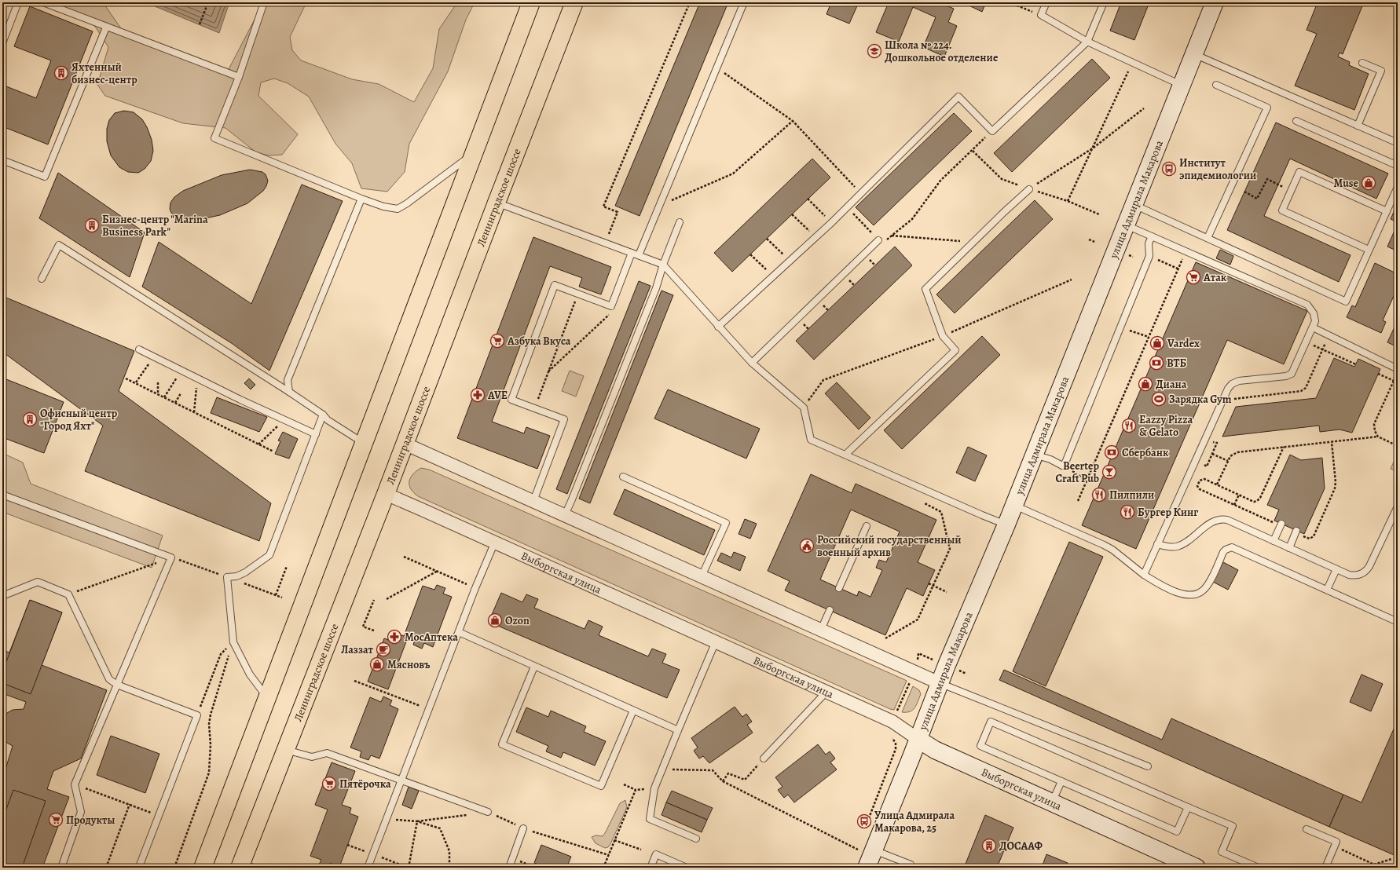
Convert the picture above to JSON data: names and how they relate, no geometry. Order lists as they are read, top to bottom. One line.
{"streets":{"main road":["Ленинградское шоссе"],"street":["улица Адмирала Макарова","Выборгская улица"]},"crossings":[["Ленинградское шоссе","Выборгская улица"],["улица Адмирала Макарова","Выборгская улица"]],"places":{"school or university":["Школа № 224. Дошкольное отделение"],"building":["Яхтенный бизнес-центр","Бизнес-центр \"Marina Business Park\"","Офисный центр \"Город Яхт\"","ДОСААФ"],"bus stop":["Институт эпидемиологии","Улица Адмирала Макарова, 25"],"shop":["Muse","Vardex","Диана","Ozon","Мясновъ"],"supermarket":["Атак","Азбука Вкуса","Пятёрочка","Продукты"],"bank":["ВТБ","Сбербанк"],"pharmacy":["AVE","МосАптека"],"sports":["Зарядка Gym"],"restaurant":["Eazzy Pizza & Gelato","Пилпили","Бургер Кинг"],"bar":["Beertep Craft Pub"],"public building":["Российский государственный военный архив"],"cafe":["Лаззат"]}}
